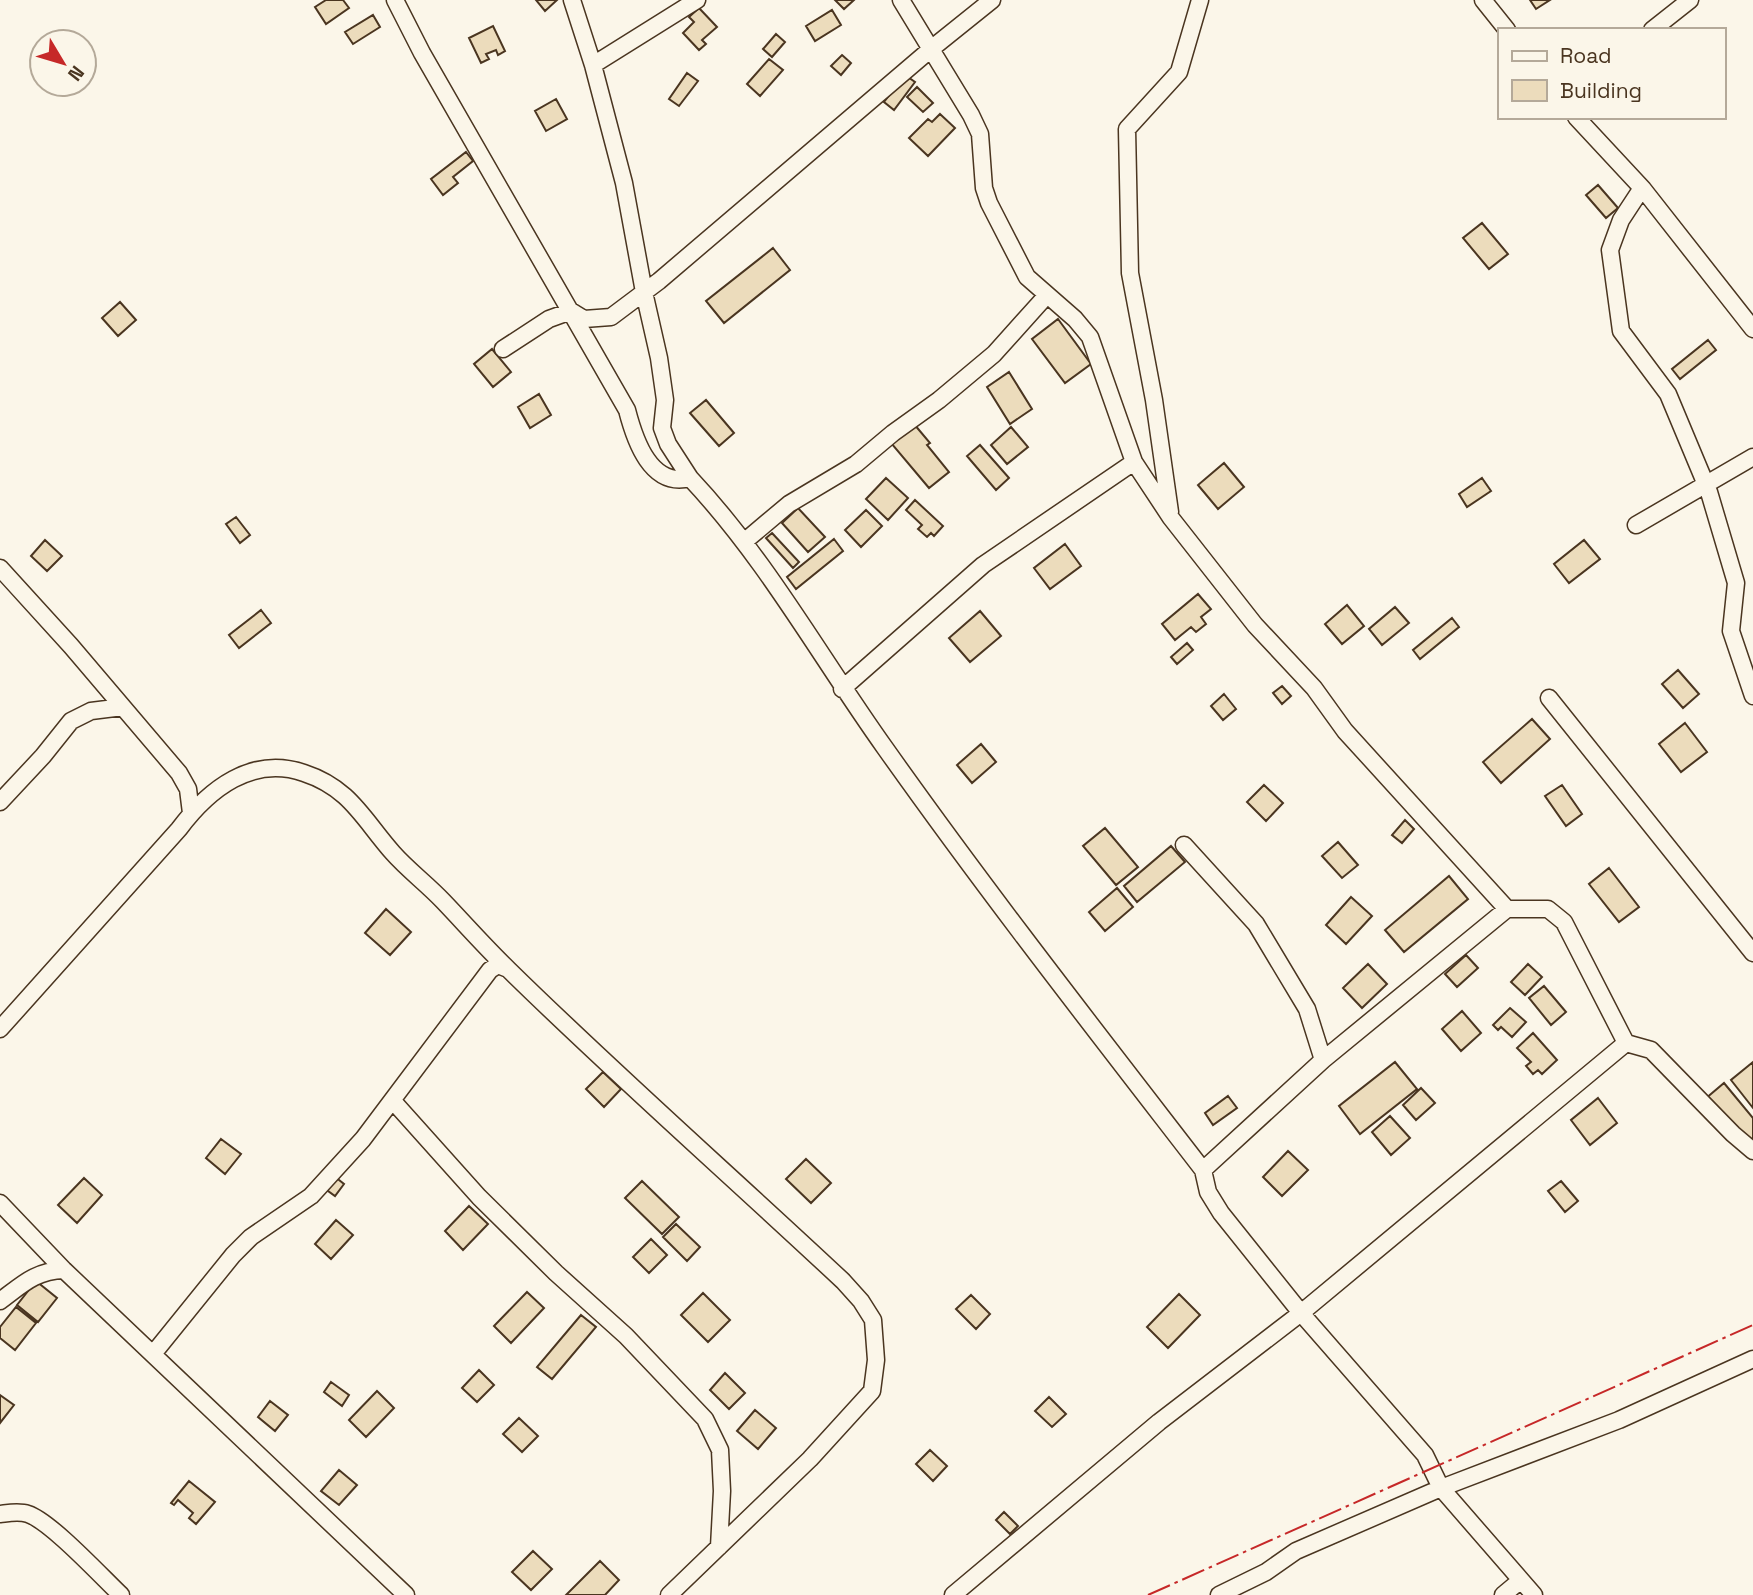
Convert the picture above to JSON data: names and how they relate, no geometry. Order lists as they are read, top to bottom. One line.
{"legend":["Road","Building"],"north":"bottom right"}
